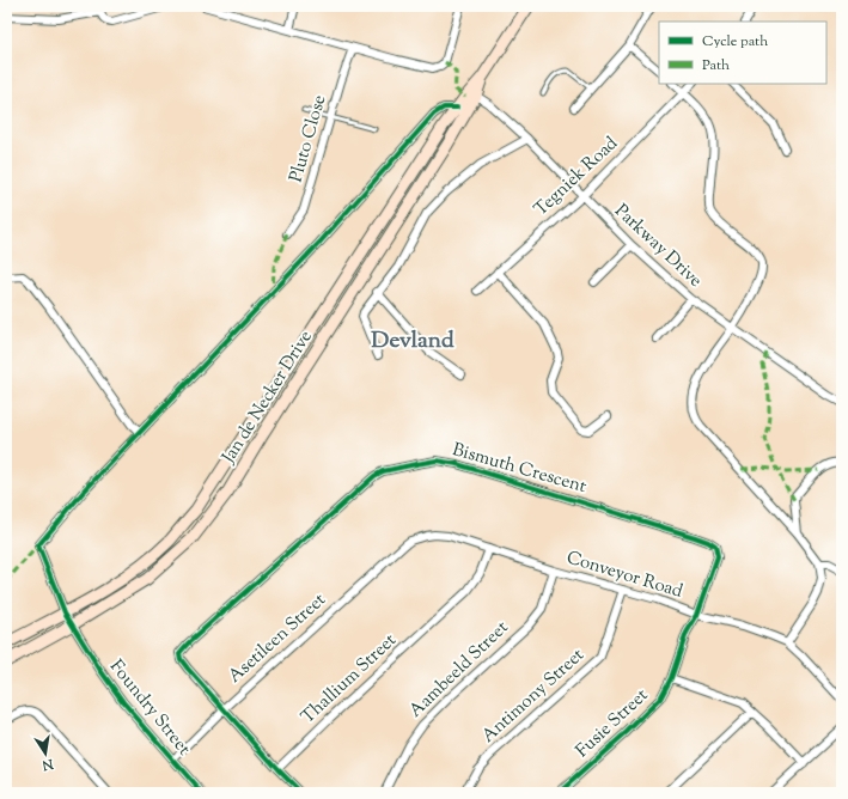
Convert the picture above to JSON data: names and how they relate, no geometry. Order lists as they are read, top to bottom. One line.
{"streets":{"main road":["Jan de Necker Drive"],"street":["Pluto Close","Tegniek Road","Parkway Drive","Bismuth Crescent","Conveyor Road","Asetileen Street","Aambeeld Street","Thallium Street","Antimony Street","Foundry Street","Fusie Street"]},"crossings":[["Tegniek Road","Parkway Drive"],["Parkway Drive","Jan de Necker Drive"],["Jan de Necker Drive","Foundry Street"],["Bismuth Crescent","Conveyor Road"],["Bismuth Crescent","Asetileen Street"],["Bismuth Crescent","Fusie Street"],["Conveyor Road","Asetileen Street"],["Conveyor Road","Aambeeld Street"],["Conveyor Road","Thallium Street"],["Conveyor Road","Antimony Street"],["Conveyor Road","Fusie Street"],["Asetileen Street","Foundry Street"]],"districts":["Devland"],"legend":["Cycle path","Path"],"north":"bottom"}
